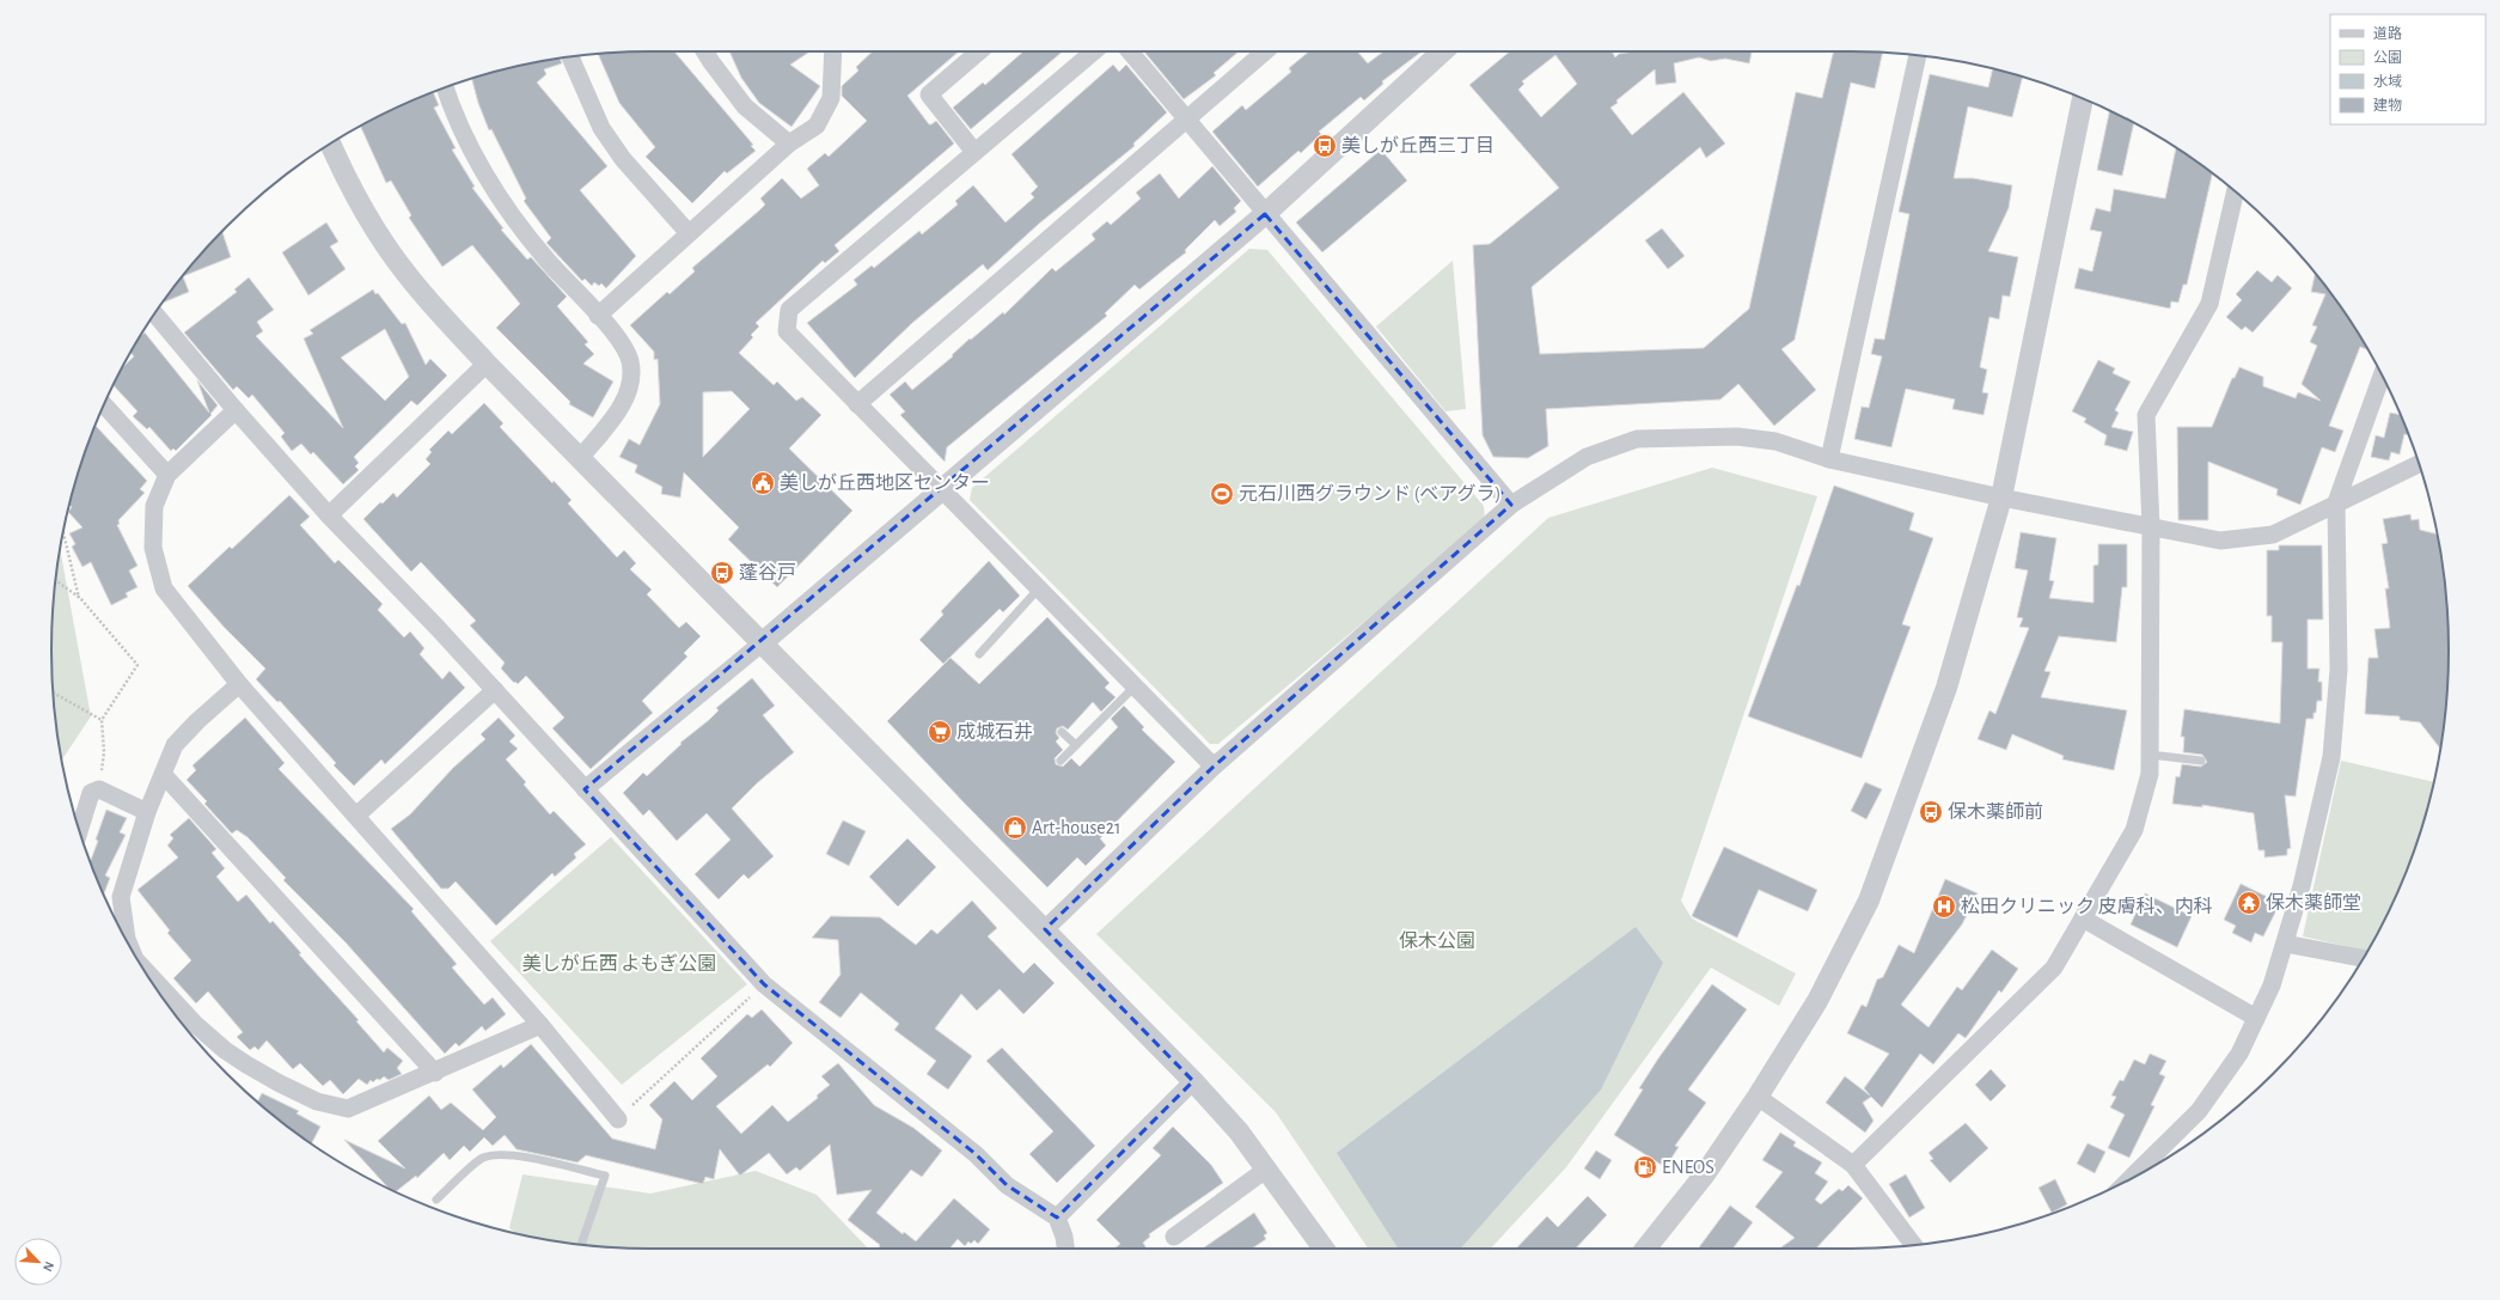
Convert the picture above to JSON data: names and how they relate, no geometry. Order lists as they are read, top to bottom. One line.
{"parks":["保木公園","美しが丘西 よもぎ公園"],"places":{"bus stop":["美しが丘西三丁目","蓬谷戸","保木薬師前"],"public building":["美しが丘西地区センター"],"sports":["元石川西グラウンド (ベアグラ)"],"supermarket":["成城石井"],"shop":["Art-house21"],"temple":["保木薬師堂"],"hospital":["松田クリニック 皮膚科、内科"],"fuel station":["ENEOS"]},"legend":["道路","公園","水域","建物"],"north":"bottom right"}
